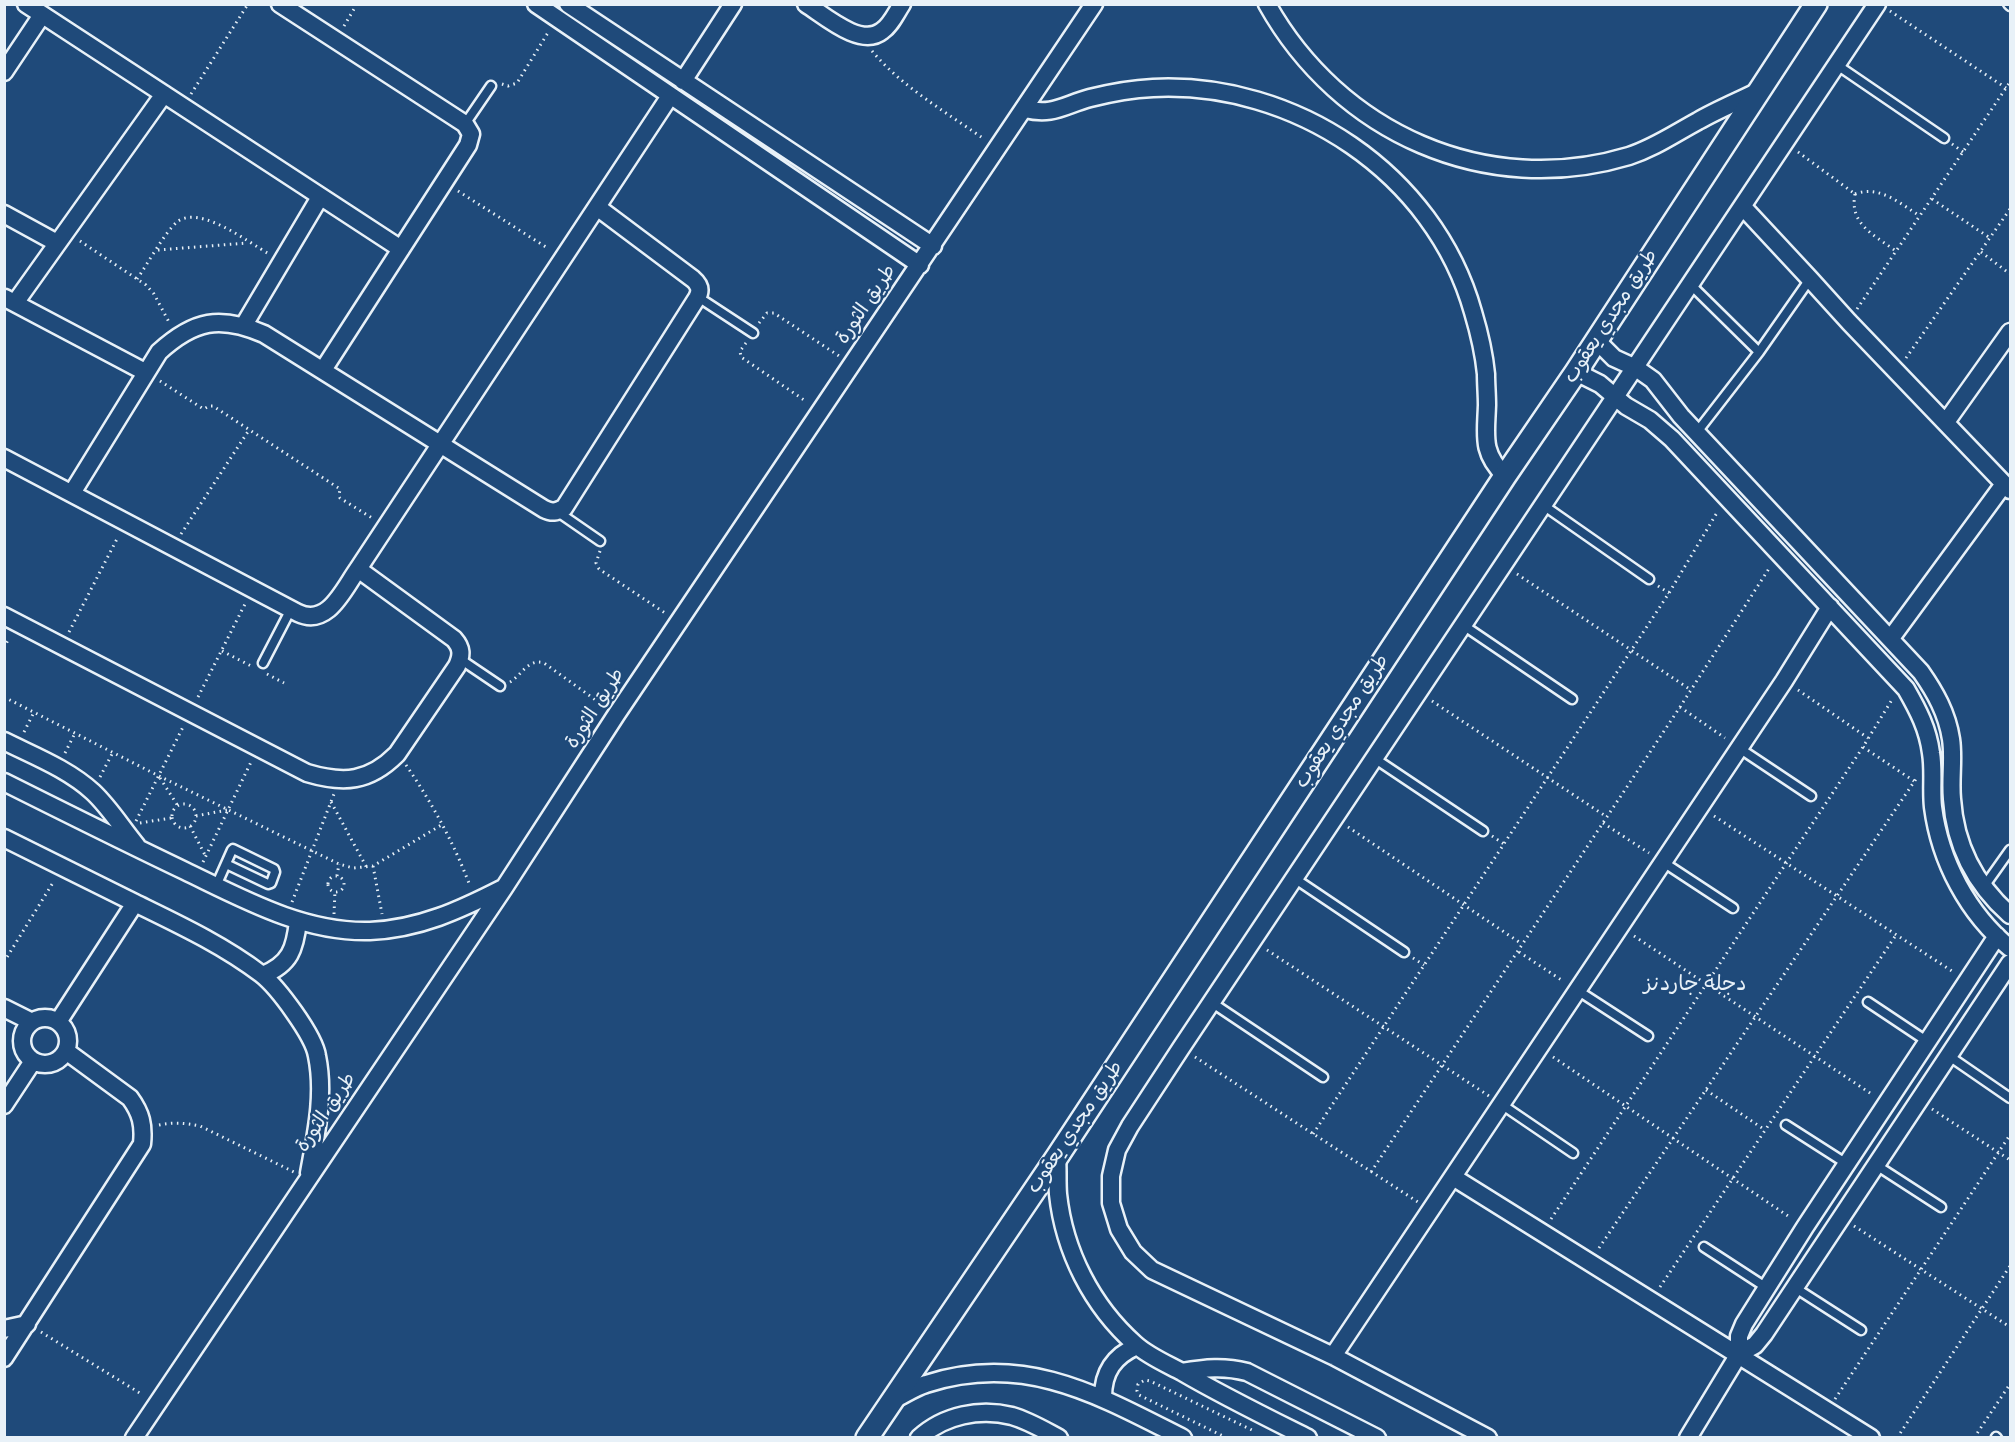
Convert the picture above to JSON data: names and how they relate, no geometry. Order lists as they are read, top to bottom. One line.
{"streets":{"street":["طريق الثورة","طريق مجدي يعقوب"]},"districts":["دجلة جاردنز"]}
